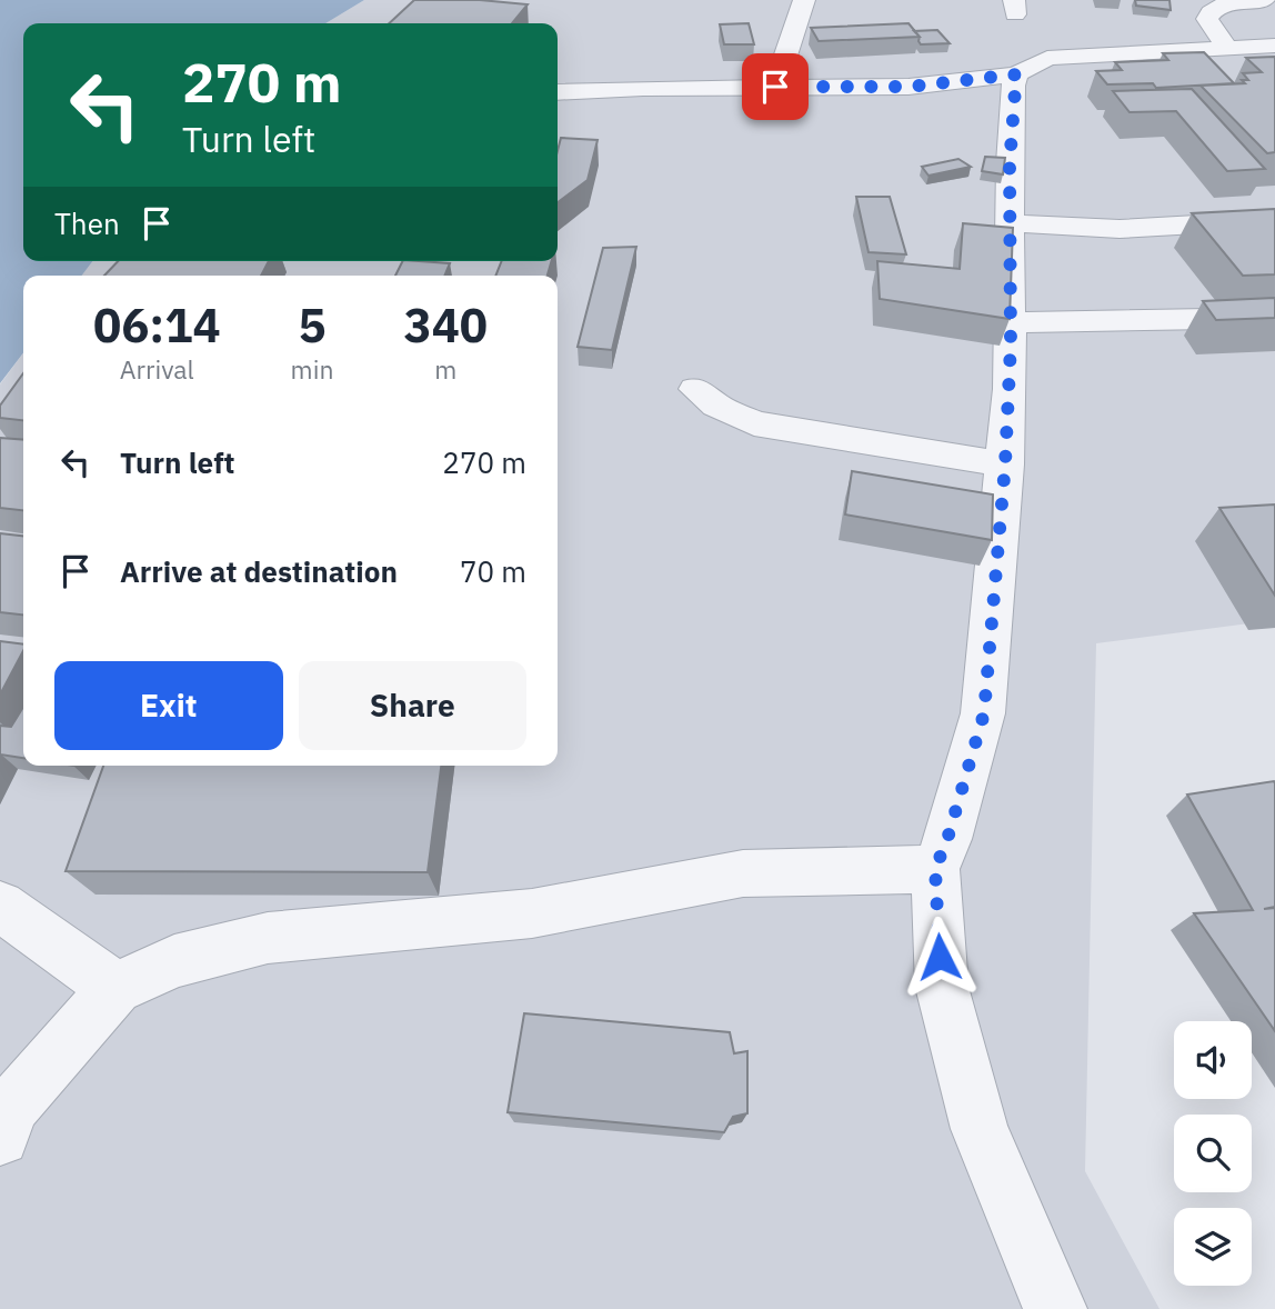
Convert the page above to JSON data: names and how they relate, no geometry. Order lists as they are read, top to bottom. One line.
{"page":{"turn":["270 m","Turn left"],"then":"Then","eta":["06:14","Arrival","5","min","340","m"],"list":[{"name":"Turn left","value":"270 m"},{"name":"Arrive at destination","value":"70 m"}],"buttons":["Exit","Share"]}}
